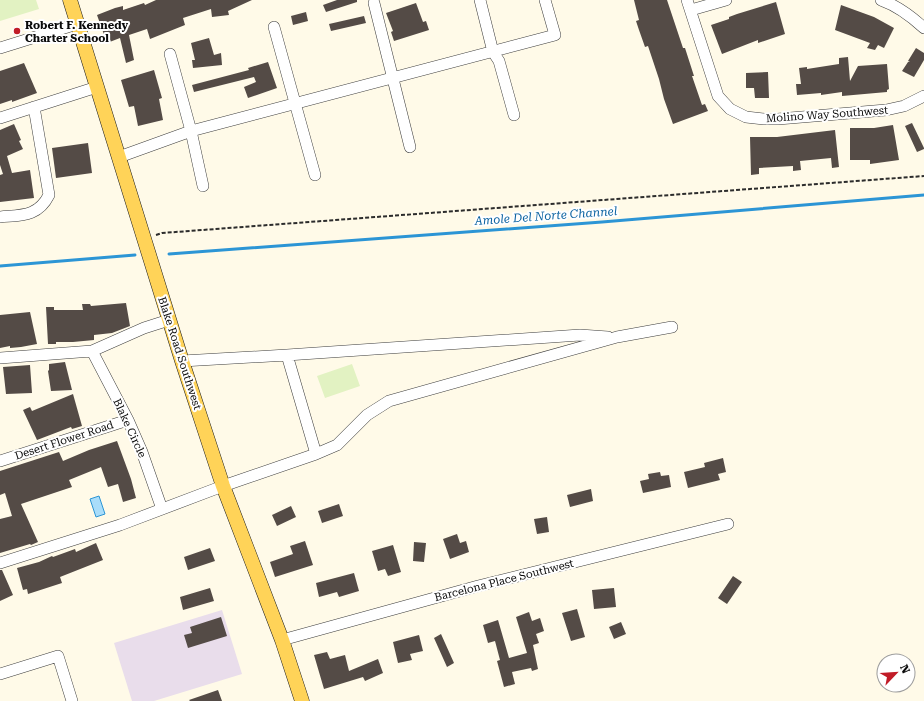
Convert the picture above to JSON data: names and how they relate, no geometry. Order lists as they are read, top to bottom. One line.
{"streets":{"main road":["Blake Road Southwest"],"street":["Molino Way Southwest","Blake Circle","Desert Flower Road","Barcelona Place Southwest"]},"crossings":[["Blake Road Southwest","Barcelona Place Southwest"],["Blake Circle","Desert Flower Road"]],"water":["Amole Del Norte Channel"],"places":["Robert F. Kennedy Charter School"],"north":"top right"}
